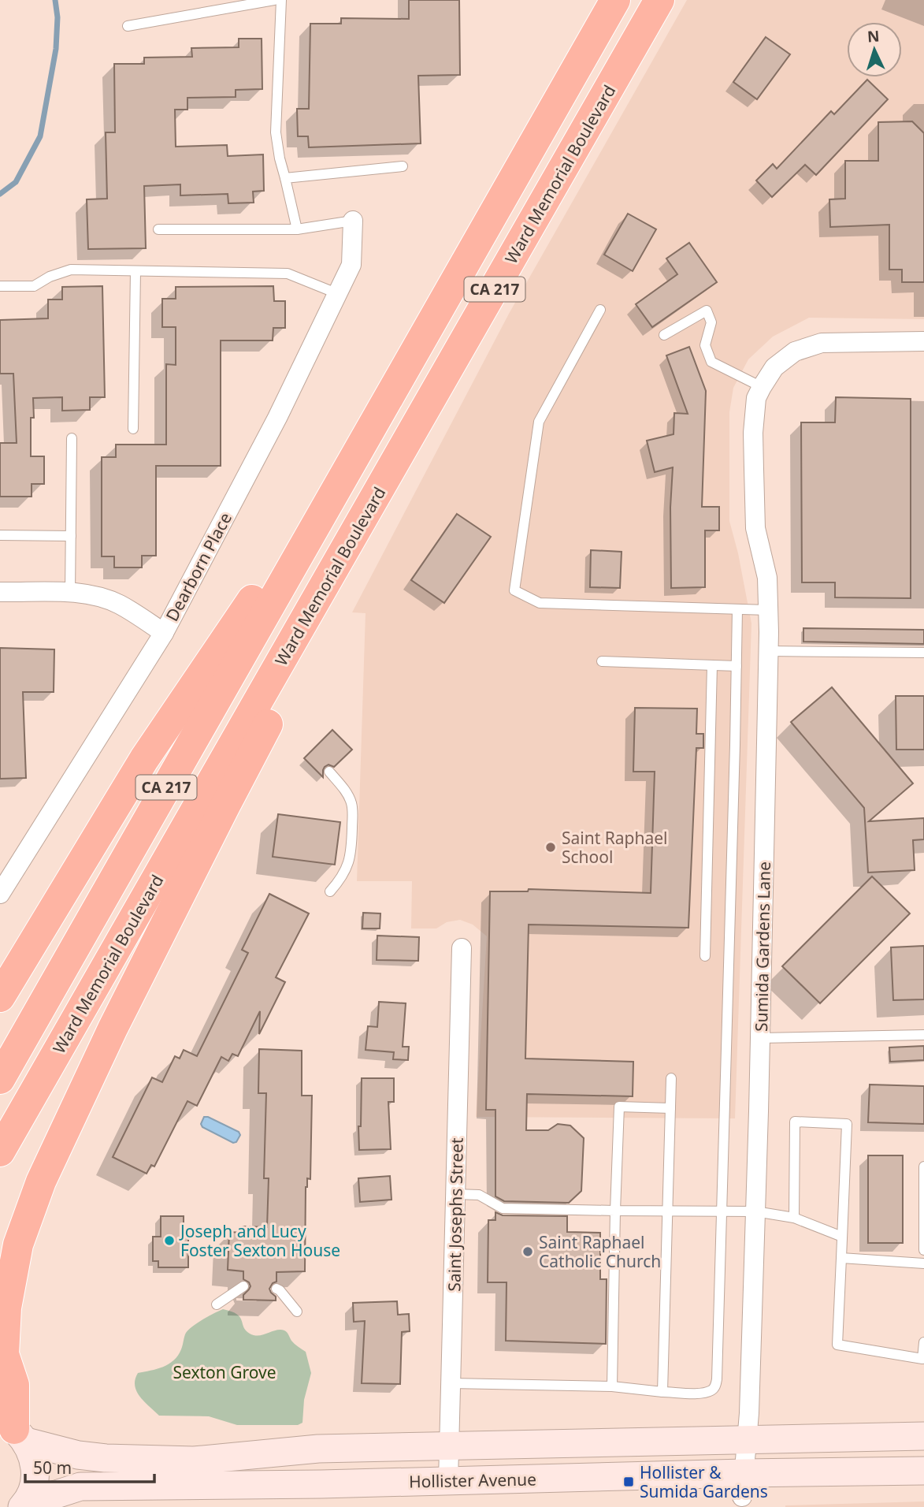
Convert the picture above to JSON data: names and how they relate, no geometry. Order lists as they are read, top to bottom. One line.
{"streets":{"highway":["Ward Memorial Boulevard","CA 217"],"main road":["Hollister Avenue"],"street":["Dearborn Place","Sumida Gardens Lane","Saint Josephs Street"]},"crossings":[["Sumida Gardens Lane","Hollister Avenue"],["Saint Josephs Street","Hollister Avenue"]],"parks":["Sexton Grove"],"places":{"other":["Saint Raphael School","Joseph and Lucy Foster Sexton House","Saint Raphael Catholic Church"],"transit":["Hollister & Sumida Gardens"]},"scale_bar":"50 m","north":"top"}
